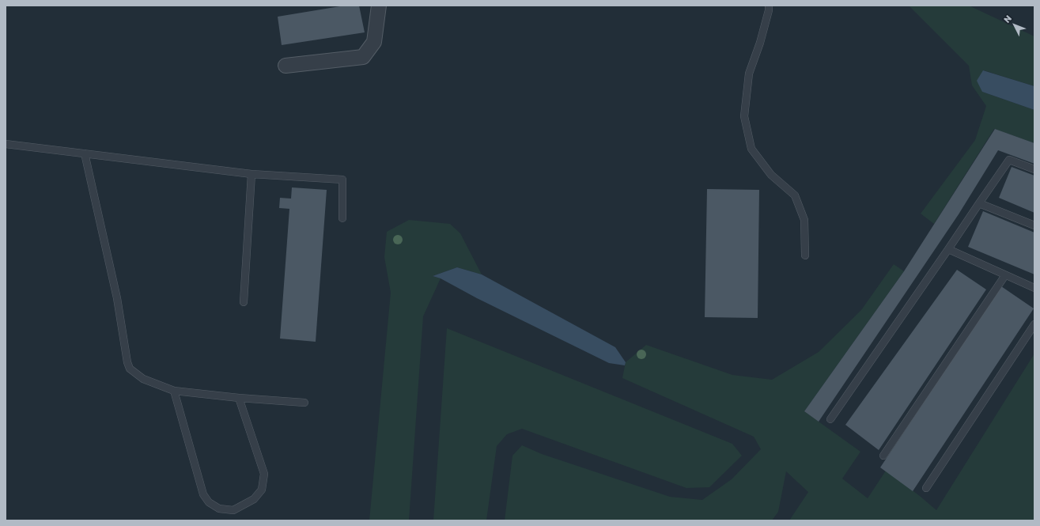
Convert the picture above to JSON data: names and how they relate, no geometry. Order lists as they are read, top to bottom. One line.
{"north":"top left"}
